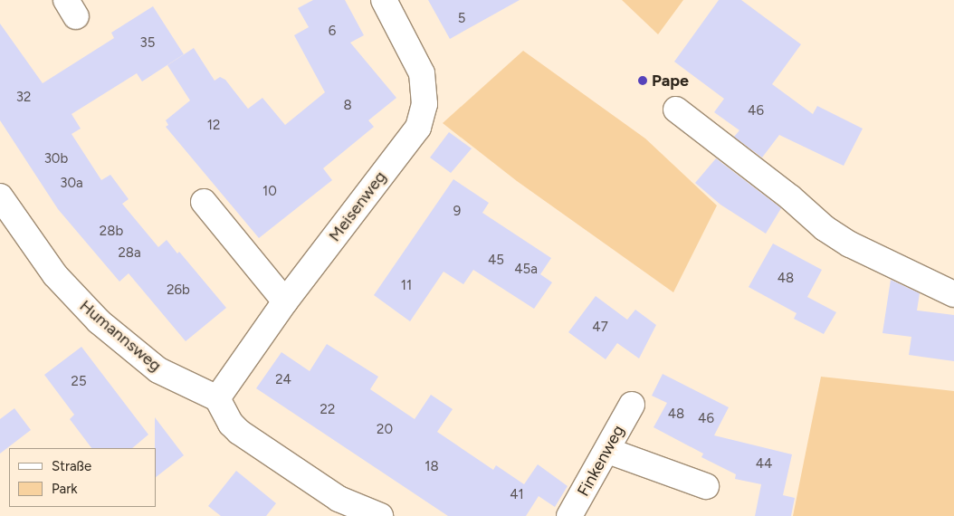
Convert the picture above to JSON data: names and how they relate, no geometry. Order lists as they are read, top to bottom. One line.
{"streets":{"street":["Meisenweg","Humannsweg","Finkenweg"]},"crossings":[["Meisenweg","Humannsweg"]],"places":["Pape"],"house_numbers":["5","6","35","32","8","46","12","30b","30a","10","9","28b","28a","45","45a","48","11","26b","47","24","25","22","48","46","20","44","18","41"],"legend":["Straße","Park"]}
